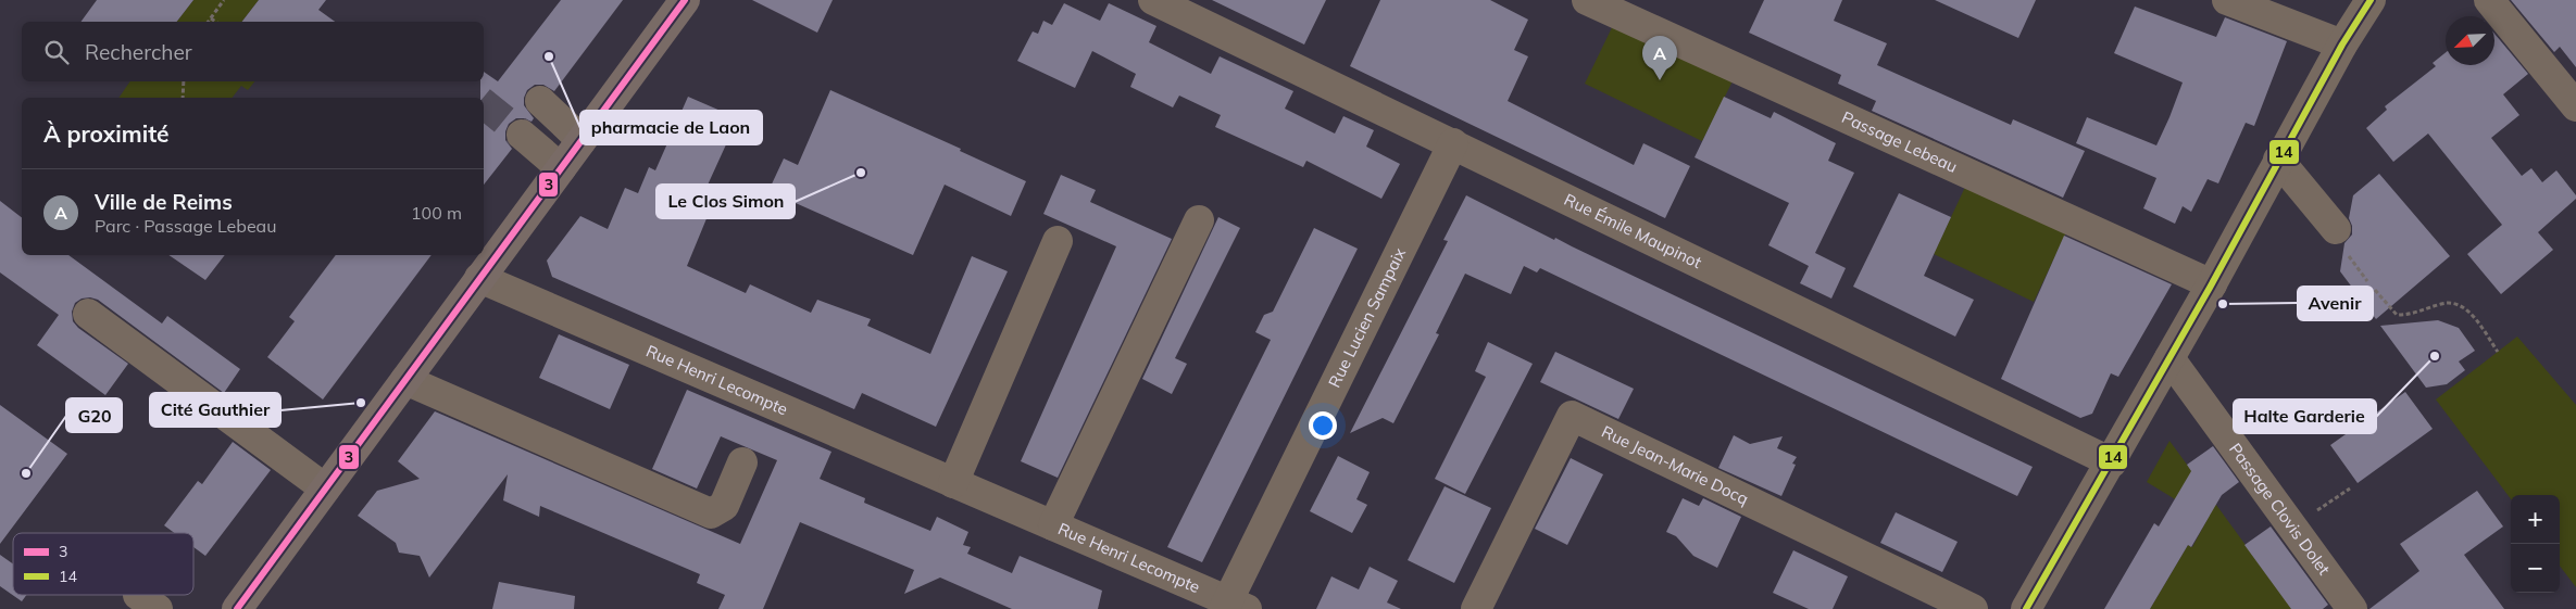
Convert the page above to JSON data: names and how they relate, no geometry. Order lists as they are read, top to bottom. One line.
{"streets":{"street":["Passage Lebeau","Rue Émile Maupinot","Rue Lucien Sampaix","Rue Henri Lecompte","Rue Jean-Marie Docq","Passage Clovis Dolet"]},"crossings":[["Rue Émile Maupinot","Rue Lucien Sampaix"],["Rue Lucien Sampaix","Rue Henri Lecompte"]],"places":["pharmacie de Laon","Le Clos Simon","Avenir","Halte Garderie","Cité Gauthier","G20"],"lines":["transit line 3","transit line 14"],"legend":["3","14"],"north":"bottom left","page":{"search":"Rechercher","pins":"A","heading":"À proximité","list":[{"mark":"A","name":"Ville de Reims","note":"Parc · Passage Lebeau","value":"100 m"}],"map_buttons":["+","−"]}}
